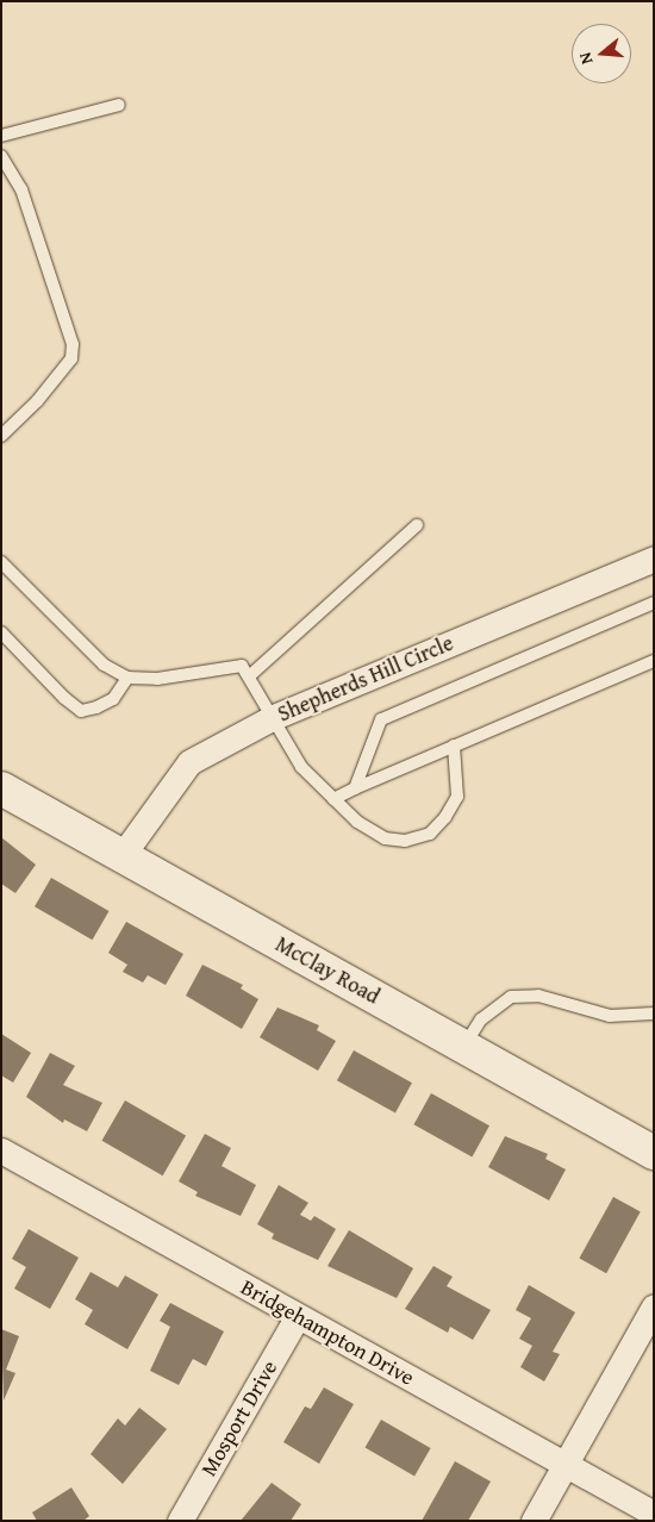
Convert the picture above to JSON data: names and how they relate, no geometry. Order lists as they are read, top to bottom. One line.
{"streets":{"main road":["McClay Road"],"street":["Shepherds Hill Circle","Bridgehampton Drive","Mosport Drive"]},"crossings":[["Shepherds Hill Circle","McClay Road"],["Bridgehampton Drive","Mosport Drive"]],"north":"left"}
